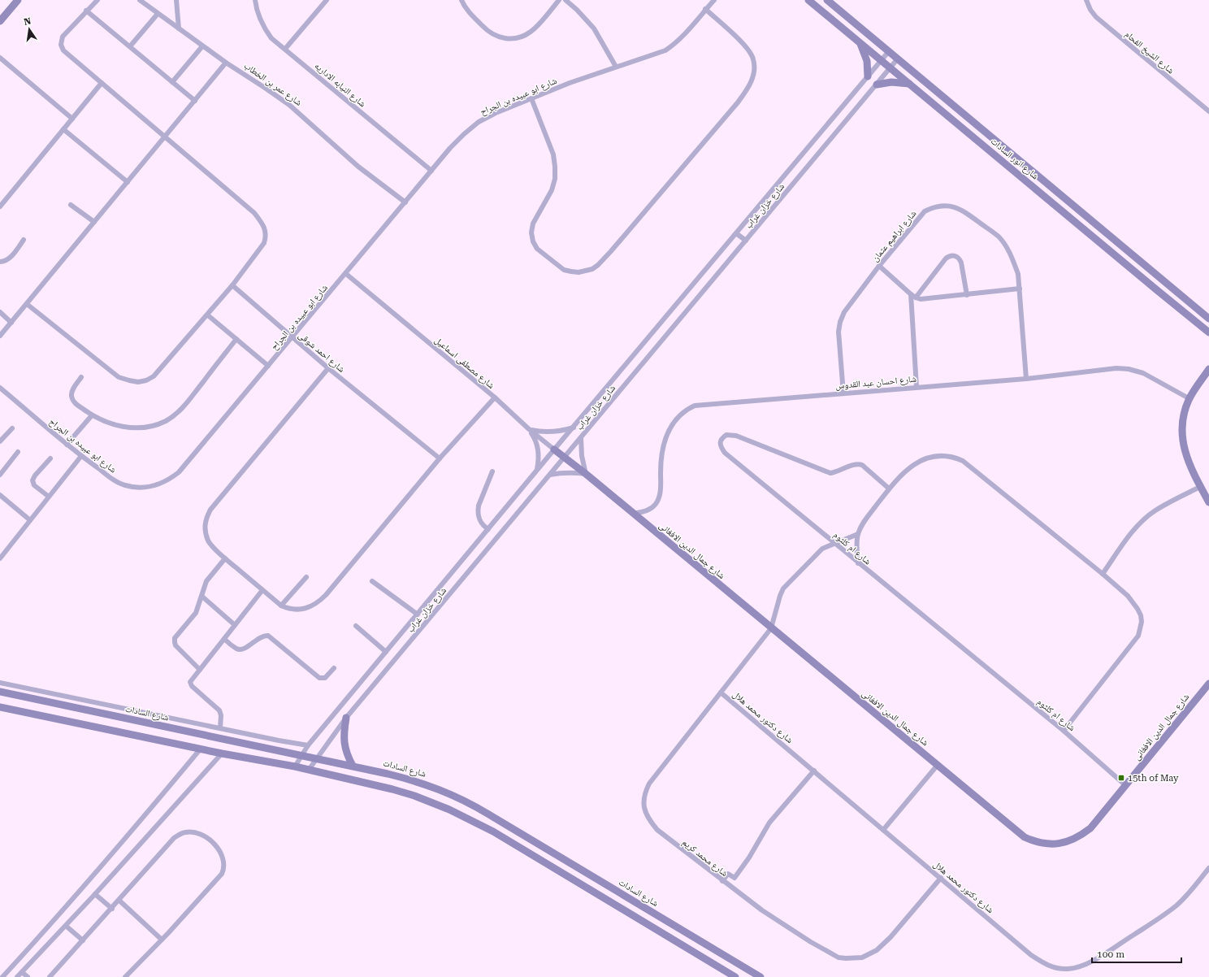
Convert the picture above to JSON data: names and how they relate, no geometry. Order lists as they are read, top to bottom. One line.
{"streets":{"street":["شارع الشيخ الفحام","شارع عمر بن الخطاب","شارع النيابه الاداريه","شارع ابو عبيده بن الجراح","شارع انور السادات","شارع خزان غراب","شارع ابراهيم عثمان","شارع احمد شوقى","شارع مصطفى اسماعيل","شارع احسان عبد القدوس","شارع ام كلثوم","شارع جمال الدين الافغانى","شارع السادات","شارع دكتور محمد هلال","شارع محمد كريم"]},"crossings":[["شارع عمر بن الخطاب","شارع ابو عبيده بن الجراح"],["شارع النيابه الاداريه","شارع ابو عبيده بن الجراح"],["شارع ابو عبيده بن الجراح","شارع احمد شوقى"],["شارع ابو عبيده بن الجراح","شارع مصطفى اسماعيل"],["شارع انور السادات","شارع خزان غراب"],["شارع خزان غراب","شارع مصطفى اسماعيل"],["شارع خزان غراب","شارع جمال الدين الافغانى"],["شارع خزان غراب","شارع السادات"],["شارع ابراهيم عثمان","شارع احسان عبد القدوس"],["شارع مصطفى اسماعيل","شارع جمال الدين الافغانى"],["شارع احسان عبد القدوس","شارع جمال الدين الافغانى"],["شارع ام كلثوم","شارع جمال الدين الافغانى"],["شارع جمال الدين الافغانى","شارع محمد كريم"],["شارع دكتور محمد هلال","شارع محمد كريم"]],"places":{"transit":["15th of May"]},"scale_bar":"100 m","north":"top"}
